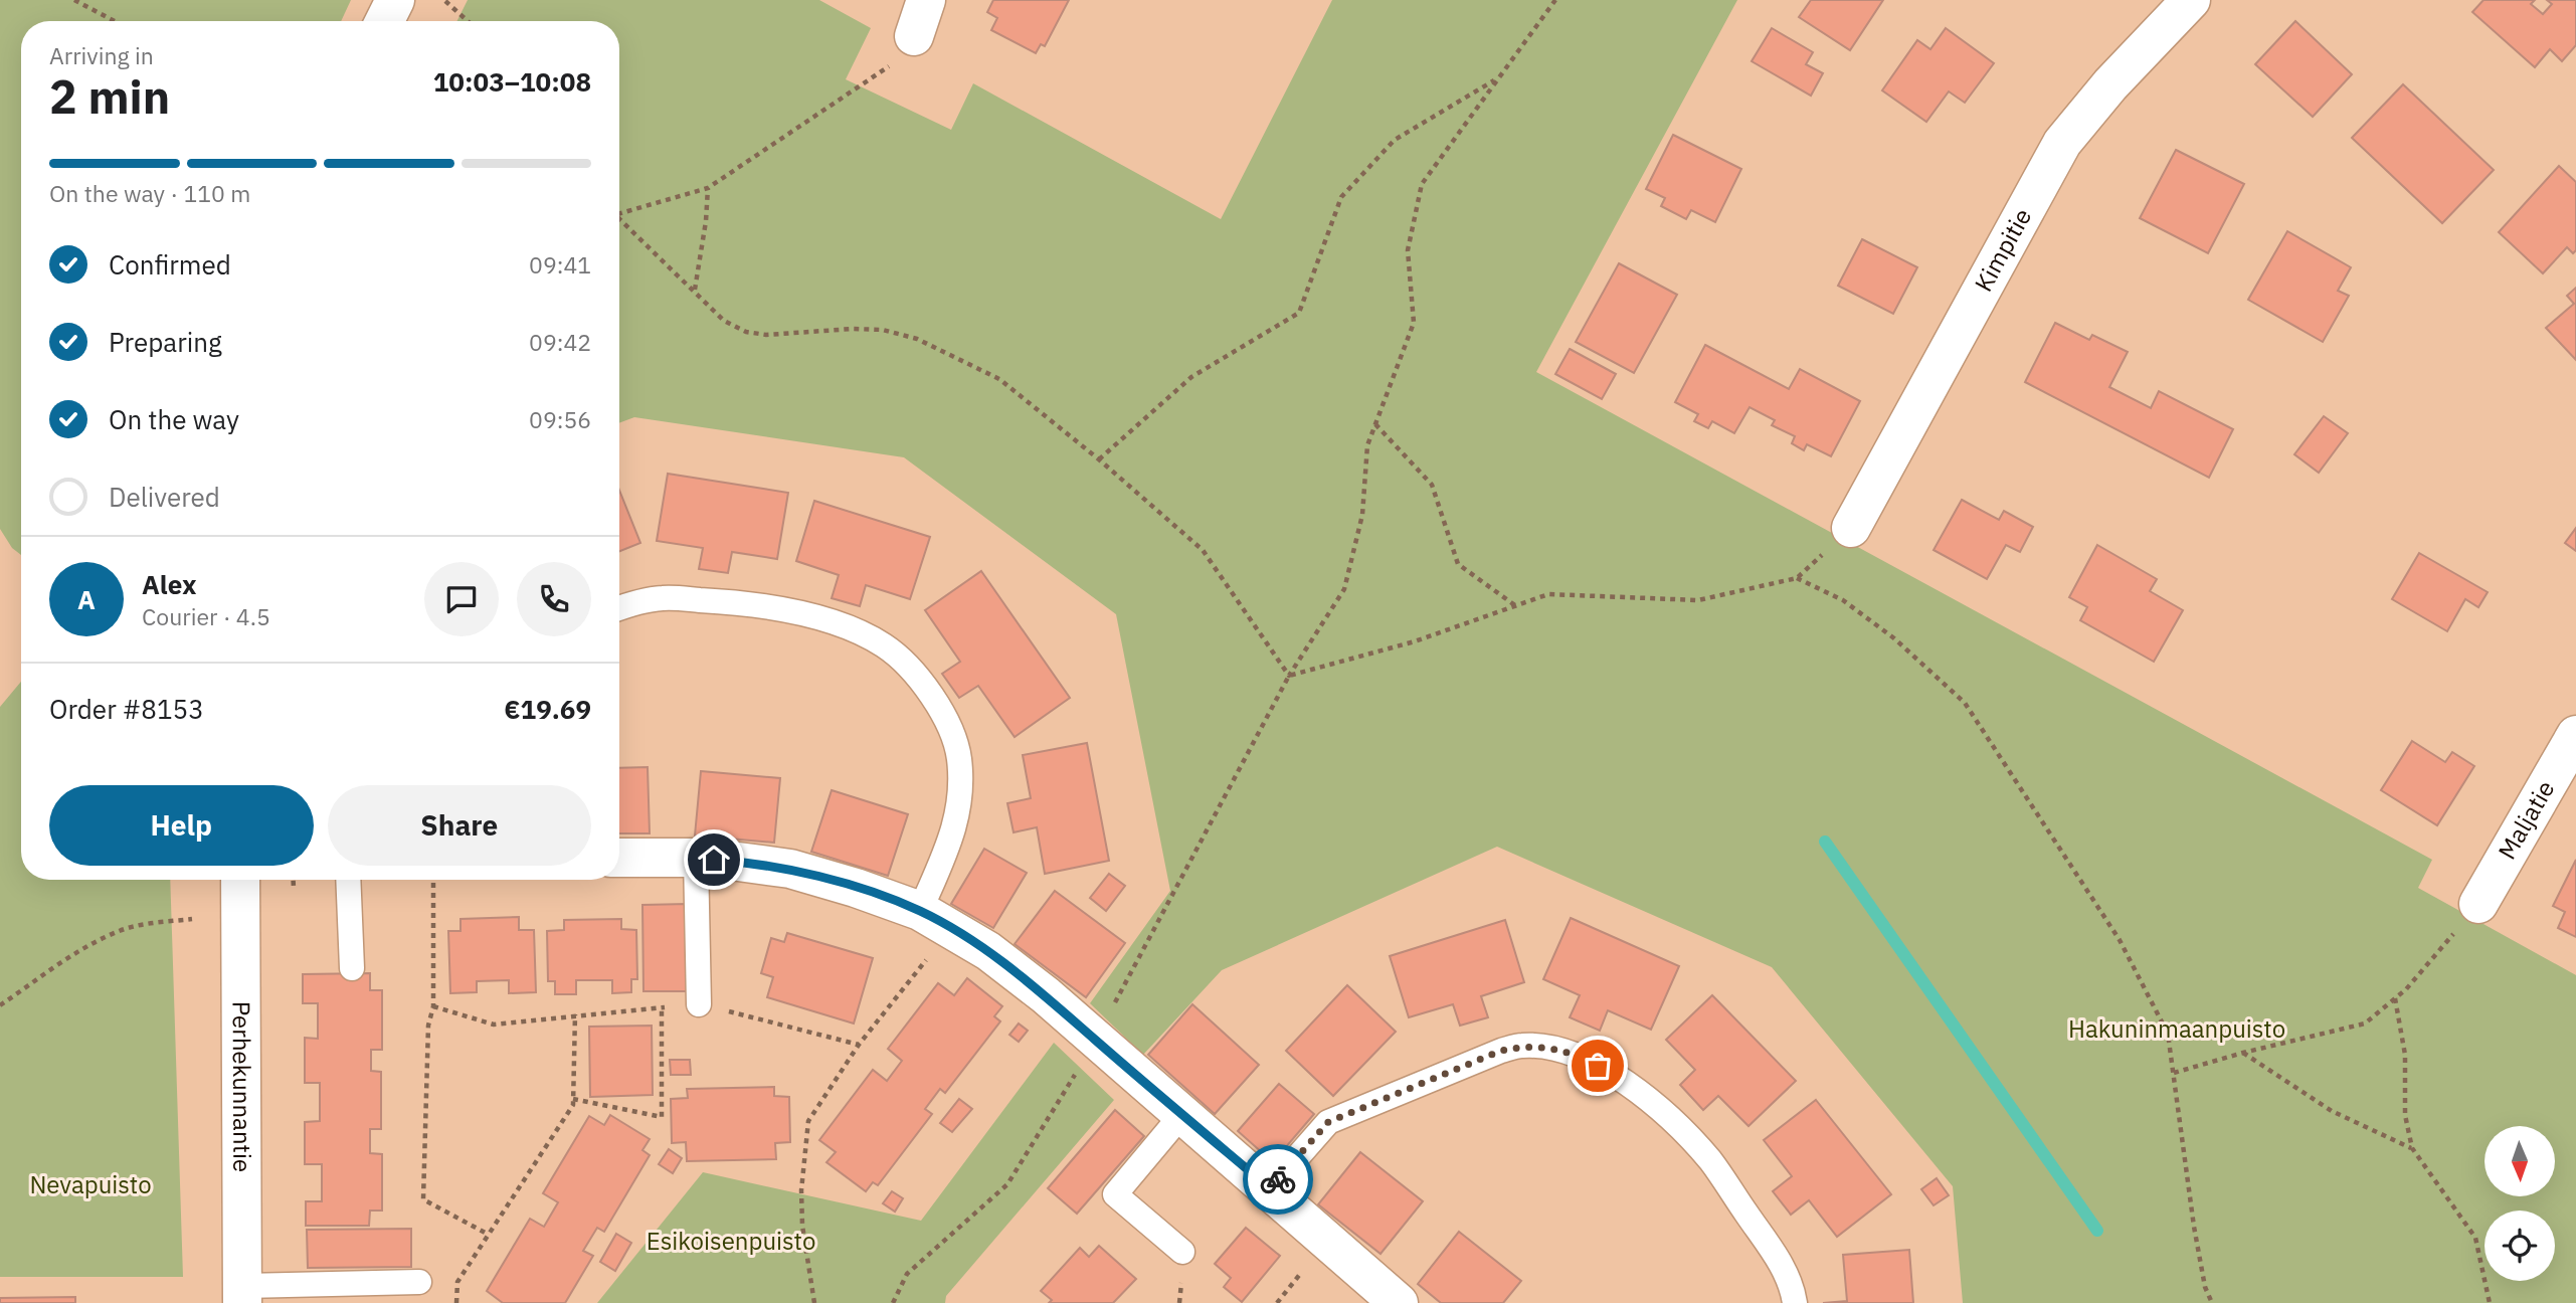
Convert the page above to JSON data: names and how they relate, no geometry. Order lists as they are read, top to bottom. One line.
{"streets":{"street":["Kimpitie","Maljatie","Perhekunnantie"]},"parks":["Hakuninmaanpuisto","Nevapuisto","Esikoisenpuisto"],"north":"bottom","page":{"heading":["2 min","Arriving in","10:03–10:08"],"panel":["Alex","Courier · 4.5","Order #8153","€19.69"],"bar":"On the way · 110 m","list":[["Confirmed","09:41"],["Preparing","09:42"],["On the way","09:56"],"Delivered"],"round":"A","buttons":["Help","Share"]}}
